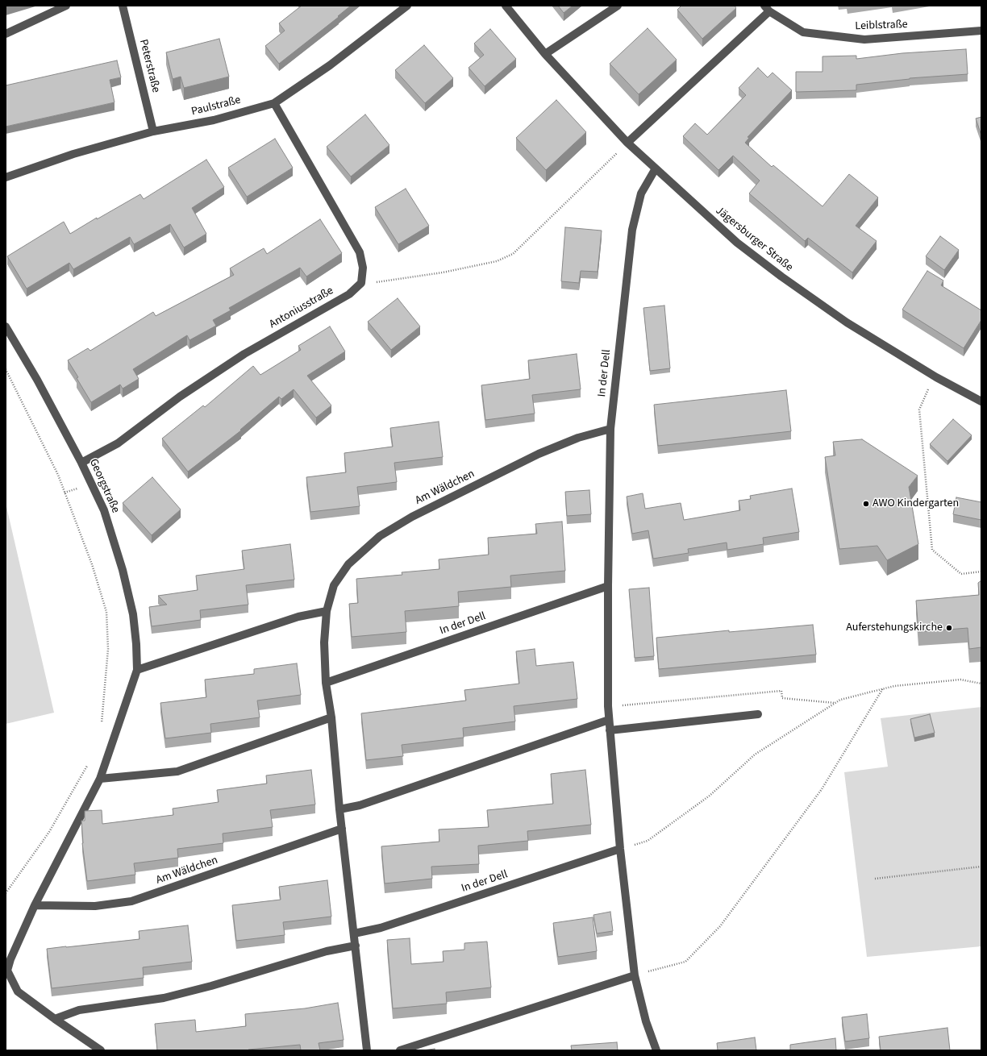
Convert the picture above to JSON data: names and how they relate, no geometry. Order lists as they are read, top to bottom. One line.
{"streets":{"street":["Leiblstraße","Peterstraße","Paulstraße","Jägersburger Straße","Antoniusstraße","In der Dell","Georgstraße","Am Wäldchen"]},"crossings":[["Leiblstraße","Jägersburger Straße"],["Peterstraße","Paulstraße"],["Jägersburger Straße","In der Dell"],["Antoniusstraße","Georgstraße"],["In der Dell","Am Wäldchen"]],"places":["AWO Kindergarten","Auferstehungskirche"]}
